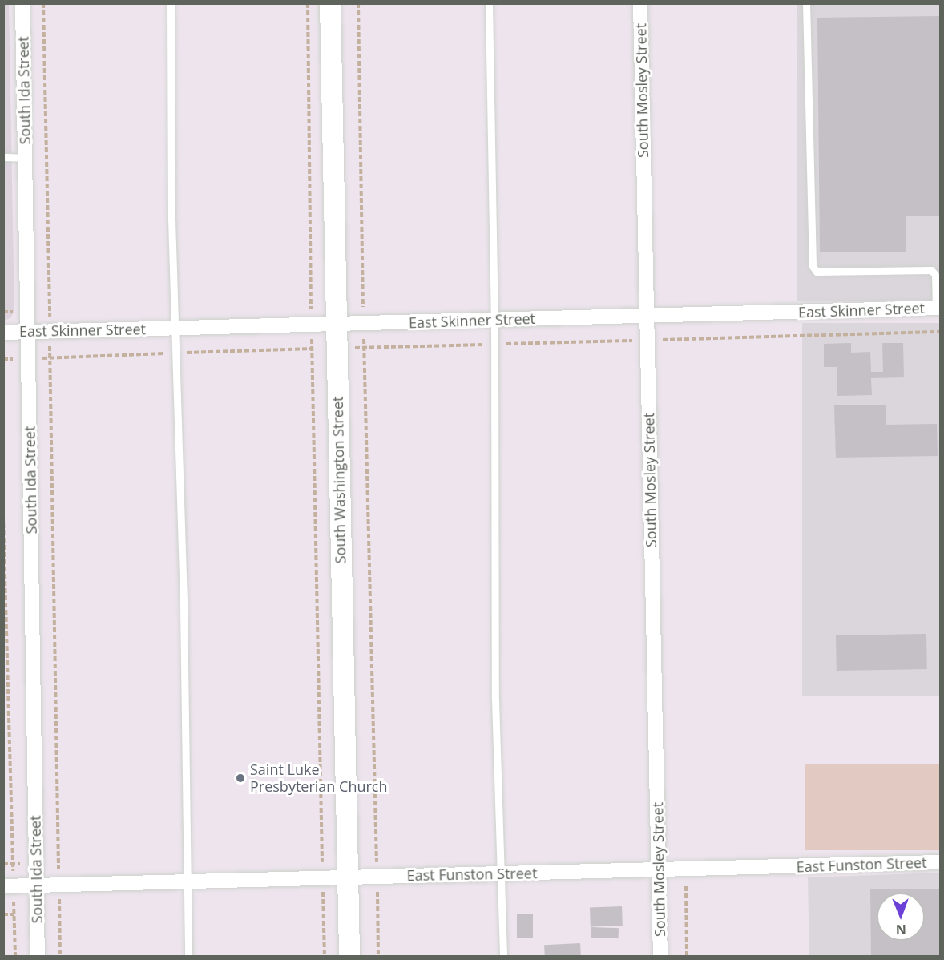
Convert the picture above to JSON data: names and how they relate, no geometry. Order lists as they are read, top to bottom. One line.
{"streets":{"street":["South Ida Street","South Mosley Street","East Skinner Street","South Washington Street","East Funston Street"]},"crossings":[["South Ida Street","East Skinner Street"],["South Ida Street","East Funston Street"],["South Mosley Street","East Skinner Street"],["South Mosley Street","East Funston Street"],["East Skinner Street","South Washington Street"],["South Washington Street","East Funston Street"]],"places":["Saint Luke Presbyterian Church"],"north":"bottom"}
